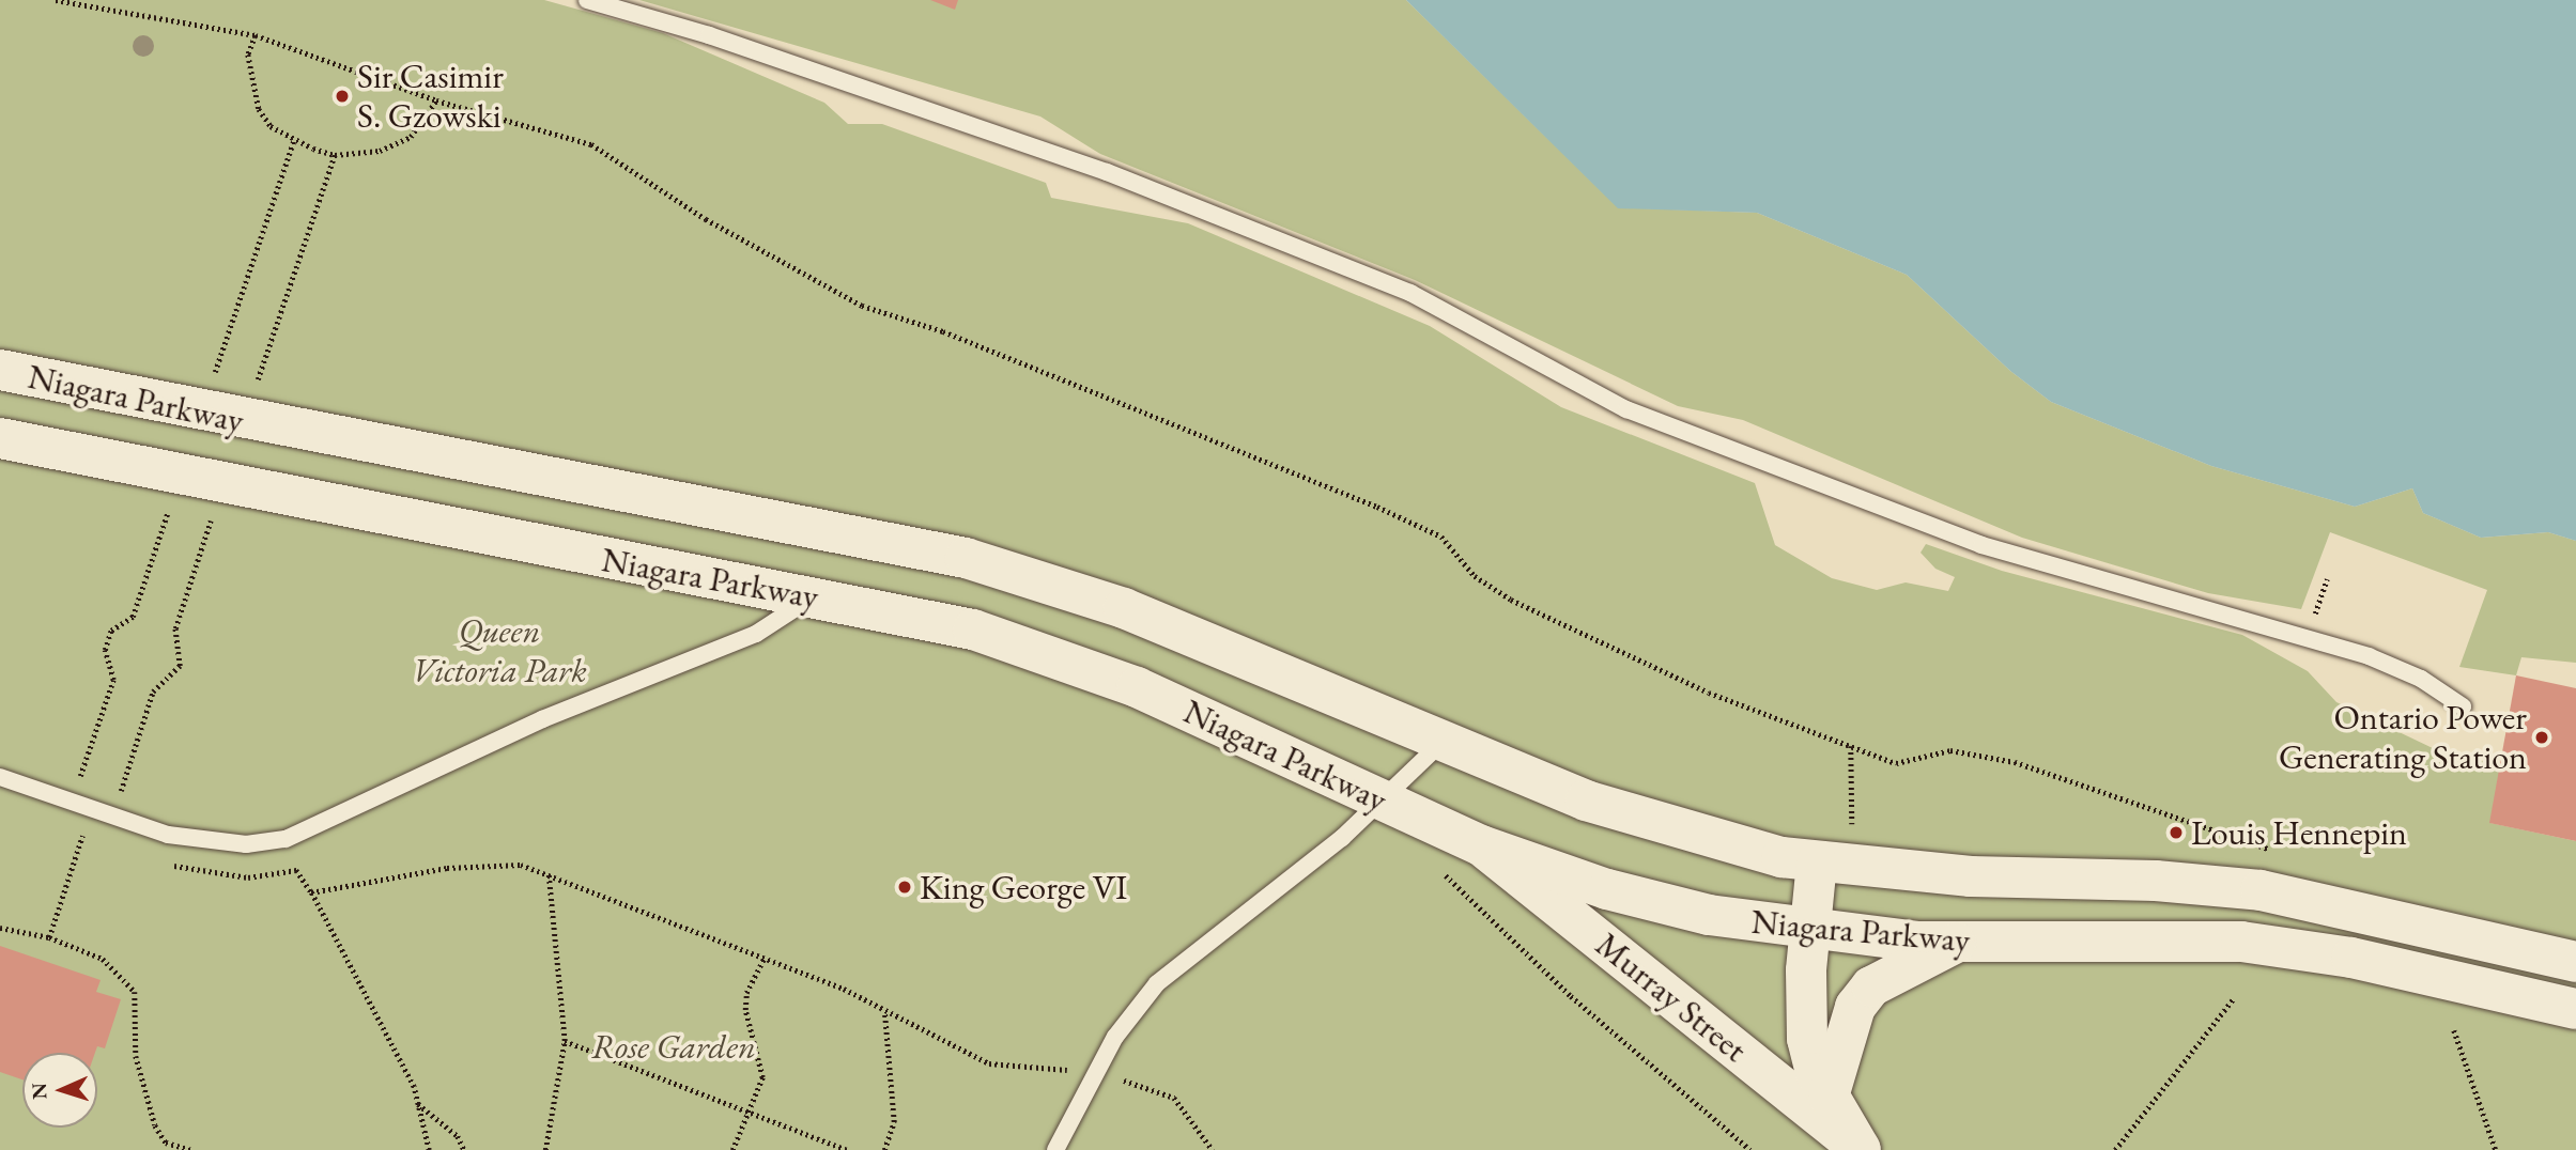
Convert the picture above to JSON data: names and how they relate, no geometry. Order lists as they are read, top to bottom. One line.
{"streets":{"main road":["Niagara Parkway","Murray Street"]},"crossings":[["Niagara Parkway","Murray Street"]],"parks":["Queen Victoria Park","Rose Garden"],"places":["Sir Casimir S. Gzowski","Ontario Power Generating Station","Louis Hennepin","King George VI"],"north":"left"}
